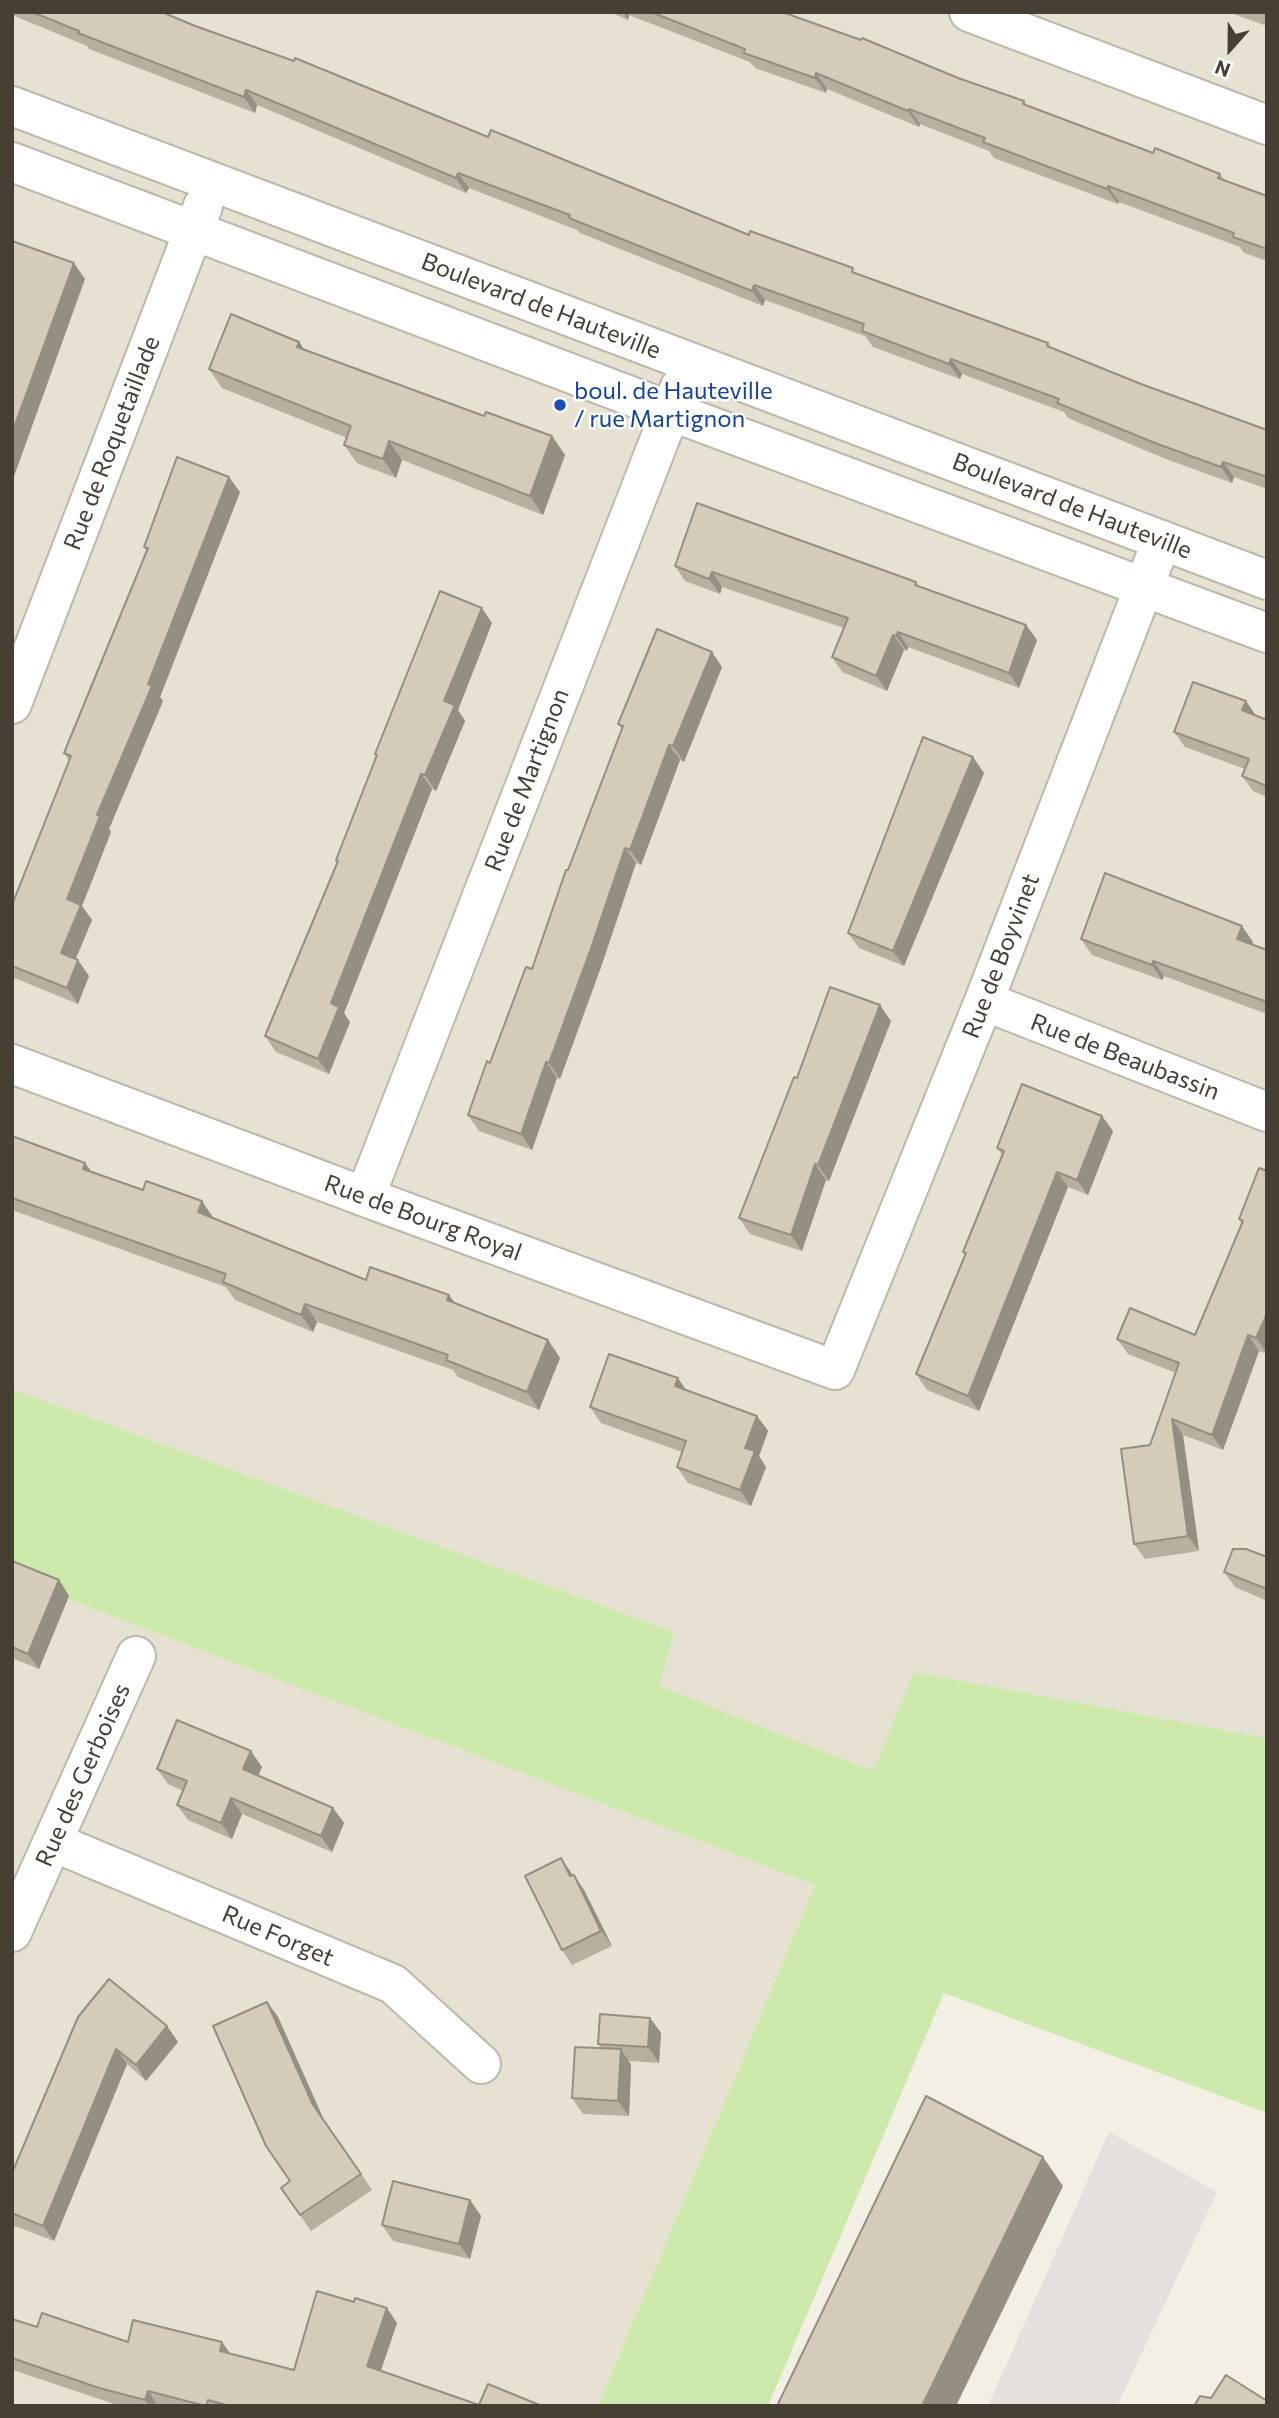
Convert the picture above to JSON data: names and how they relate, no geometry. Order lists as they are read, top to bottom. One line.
{"streets":{"street":["Boulevard de Hauteville","Rue de Roquetaillade","Rue de Martignon","Rue de Boyvinet","Rue de Beaubassin","Rue de Bourg Royal","Rue des Gerboises","Rue Forget"]},"crossings":[["Boulevard de Hauteville","Rue de Roquetaillade"],["Boulevard de Hauteville","Rue de Martignon"],["Boulevard de Hauteville","Rue de Boyvinet"],["Rue de Martignon","Rue de Bourg Royal"],["Rue de Boyvinet","Rue de Beaubassin"],["Rue de Boyvinet","Rue de Bourg Royal"],["Rue des Gerboises","Rue Forget"]],"places":["boul. de Hauteville / rue Martignon"],"north":"bottom"}
